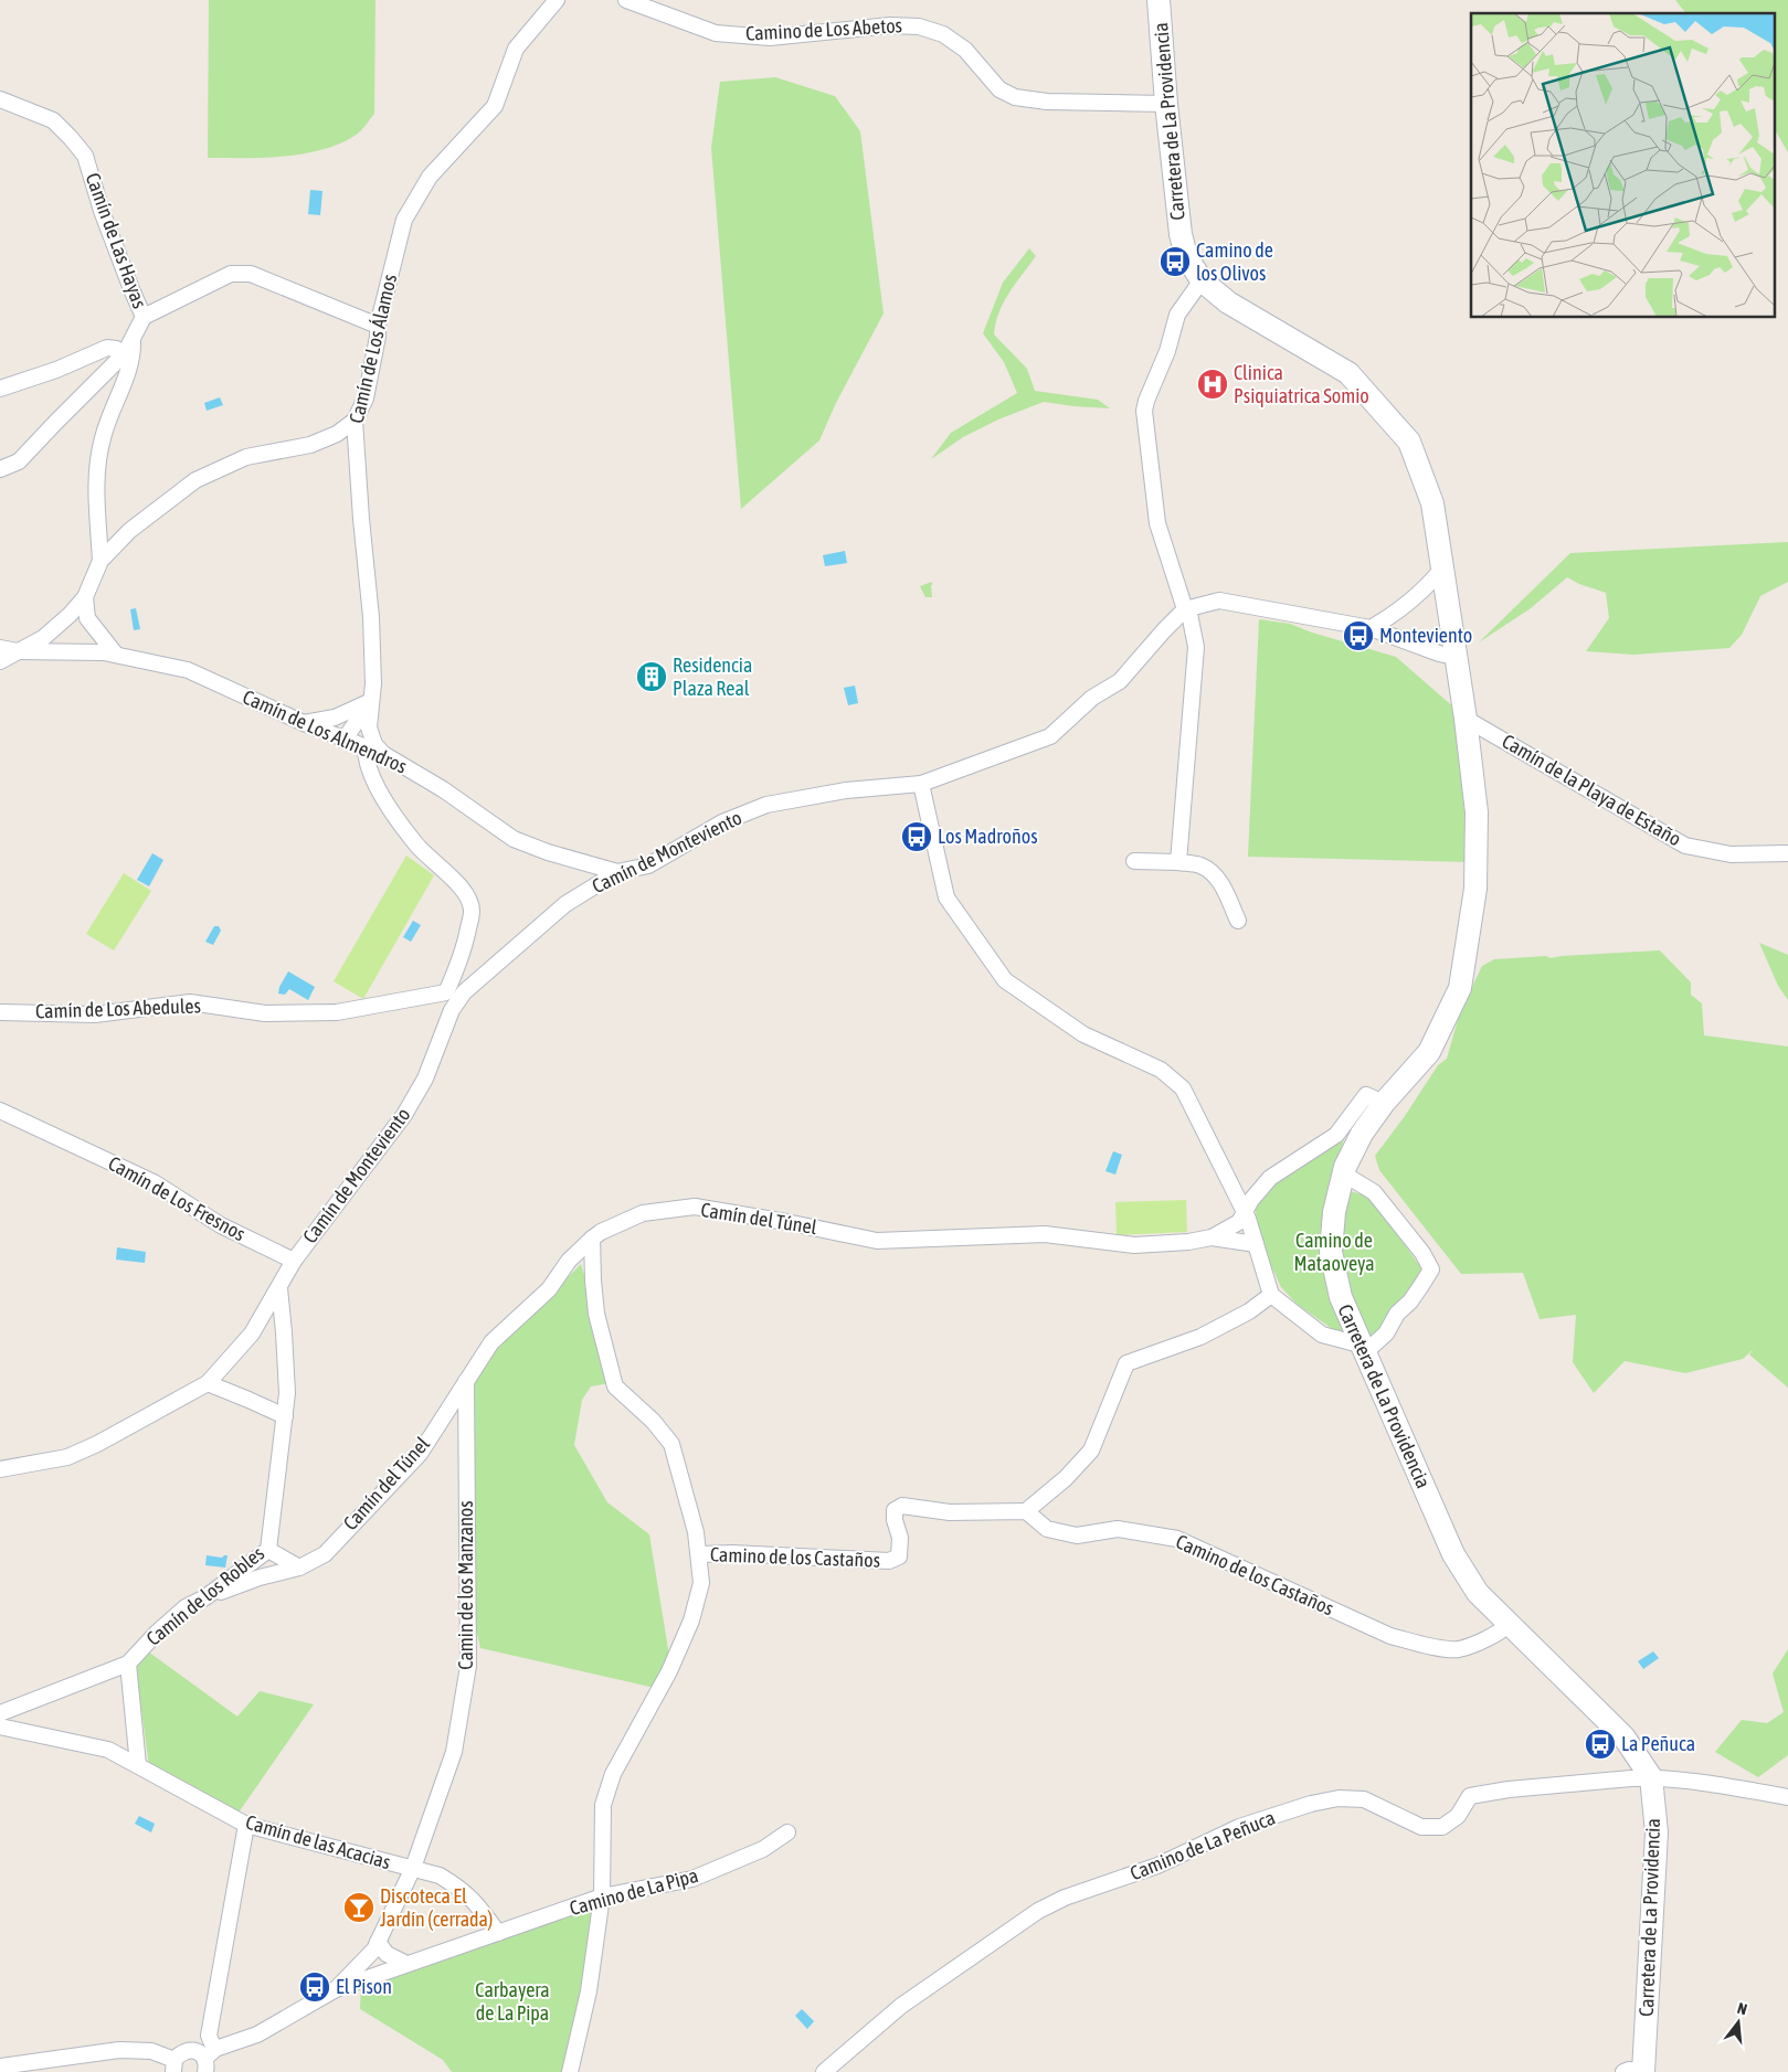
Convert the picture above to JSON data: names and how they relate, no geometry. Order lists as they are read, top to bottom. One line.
{"streets":{"street":["Camino de Los Abetos","Carretera de La Providencia","Camín de Las Hayas","Camín de Los Álamos","Camín de Los Almendros","Camín de la Playa de Estaño","Camín de Monteviento","Camín de Los Abedules","Camín de Los Fresnos","Camín del Túnel","Camino de los Castaños","Camin de los Manzanos","Camín de los Robles","Camín de las Acacias","Camino de La Peñuca","Camino de La Pipa"]},"crossings":[["Camino de Los Abetos","Carretera de La Providencia"],["Carretera de La Providencia","Camín de la Playa de Estaño"],["Carretera de La Providencia","Camín de Monteviento"],["Carretera de La Providencia","Camino de los Castaños"],["Carretera de La Providencia","Camino de La Peñuca"],["Camín de Los Álamos","Camín de Los Almendros"],["Camín de Los Almendros","Camín de Monteviento"],["Camín de Los Almendros","Camín de Los Abedules"],["Camín de Monteviento","Camín de Los Fresnos"],["Camín de Monteviento","Camín de los Robles"],["Camín del Túnel","Camin de los Manzanos"],["Camín del Túnel","Camín de los Robles"],["Camino de los Castaños","Camino de La Pipa"],["Camin de los Manzanos","Camín de las Acacias"],["Camin de los Manzanos","Camino de La Pipa"],["Camín de las Acacias","Camino de La Pipa"]],"parks":["Camino de Mataoveya","Carbayera de La Pipa"],"places":{"bus stop":["Camino de los Olivos","Monteviento","Los Madroños","La Peñuca","El Pison"],"hospital":["Clinica Psiquiatrica Somio"],"building":["Residencia Plaza Real"],"bar":["Discoteca El Jardín (cerrada)"]},"north":"top"}
